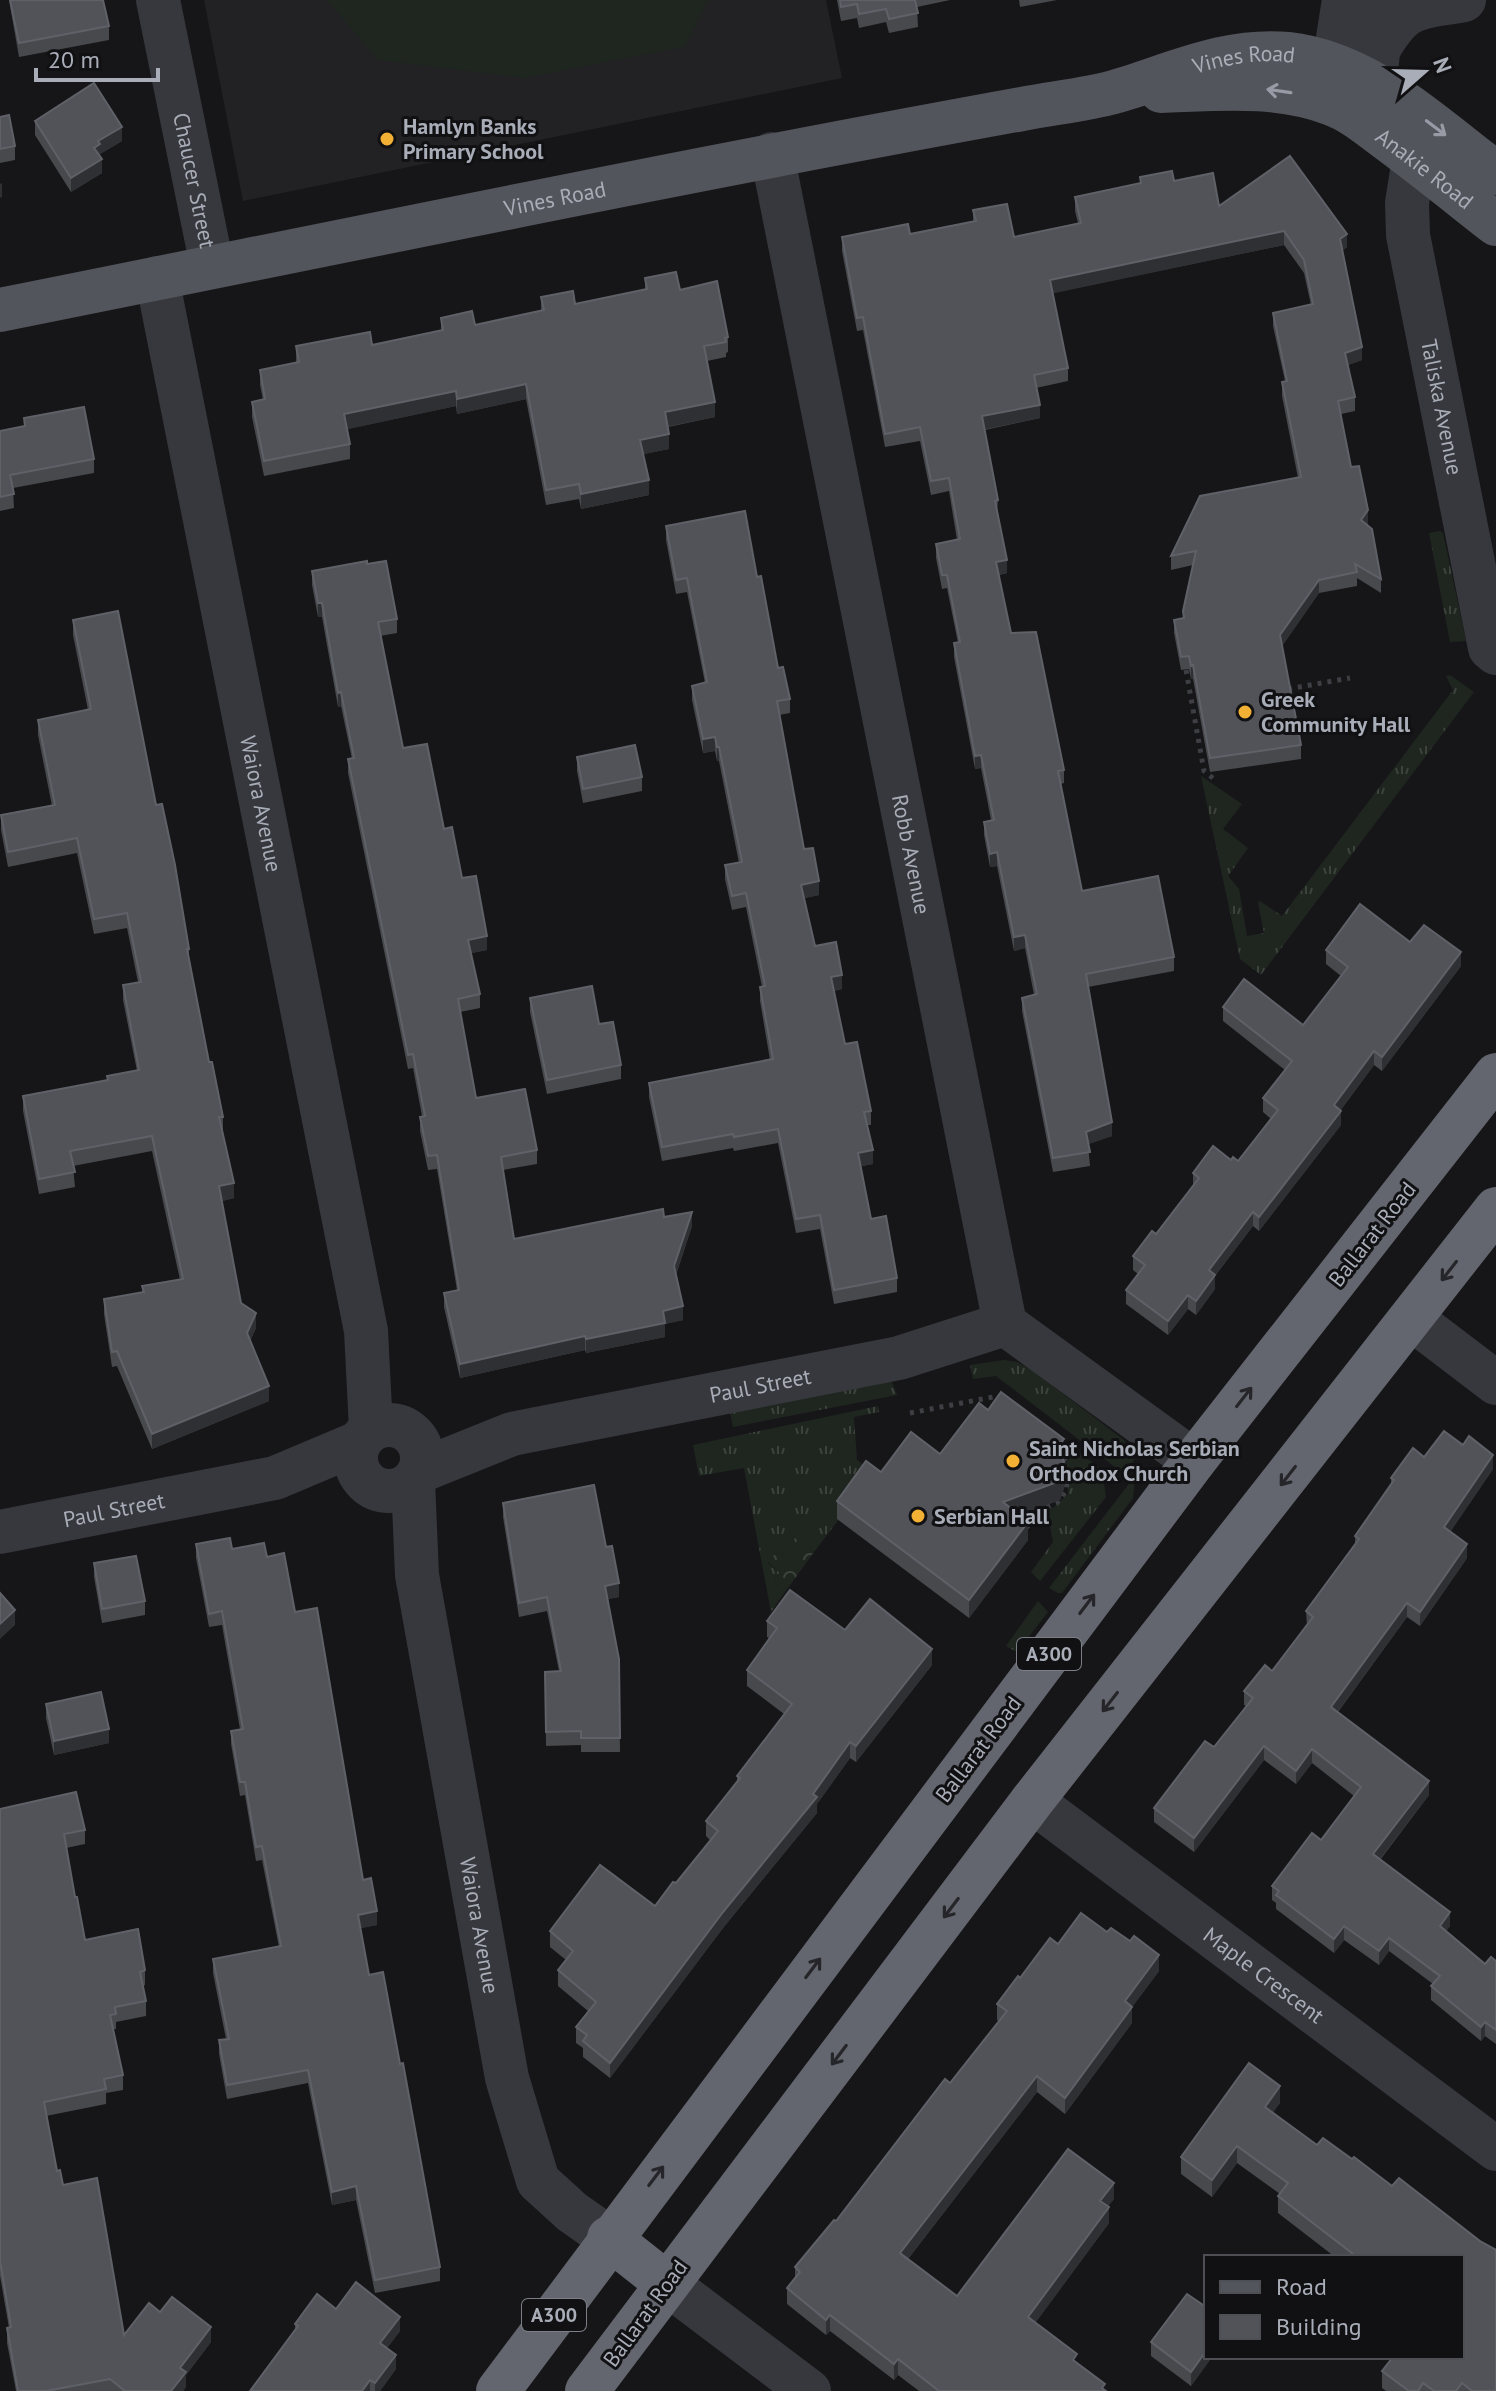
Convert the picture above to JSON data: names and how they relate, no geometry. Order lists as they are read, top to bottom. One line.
{"streets":{"highway":["Ballarat Road","A300"],"main road":["Vines Road","Anakie Road"],"street":["Chaucer Street","Taliska Avenue","Waiora Avenue","Robb Avenue","Paul Street","Maple Crescent"]},"crossings":[["Vines Road","Anakie Road"],["Vines Road","Chaucer Street"],["Vines Road","Waiora Avenue"],["Vines Road","Robb Avenue"],["Anakie Road","Taliska Avenue"],["Waiora Avenue","Ballarat Road"],["Waiora Avenue","Paul Street"],["Robb Avenue","Paul Street"],["Ballarat Road","Maple Crescent"]],"places":["Hamlyn Banks Primary School","Greek Community Hall","Saint Nicholas Serbian Orthodox Church","Serbian Hall"],"legend":["Road","Building"],"scale_bar":"20 m","north":"right"}
